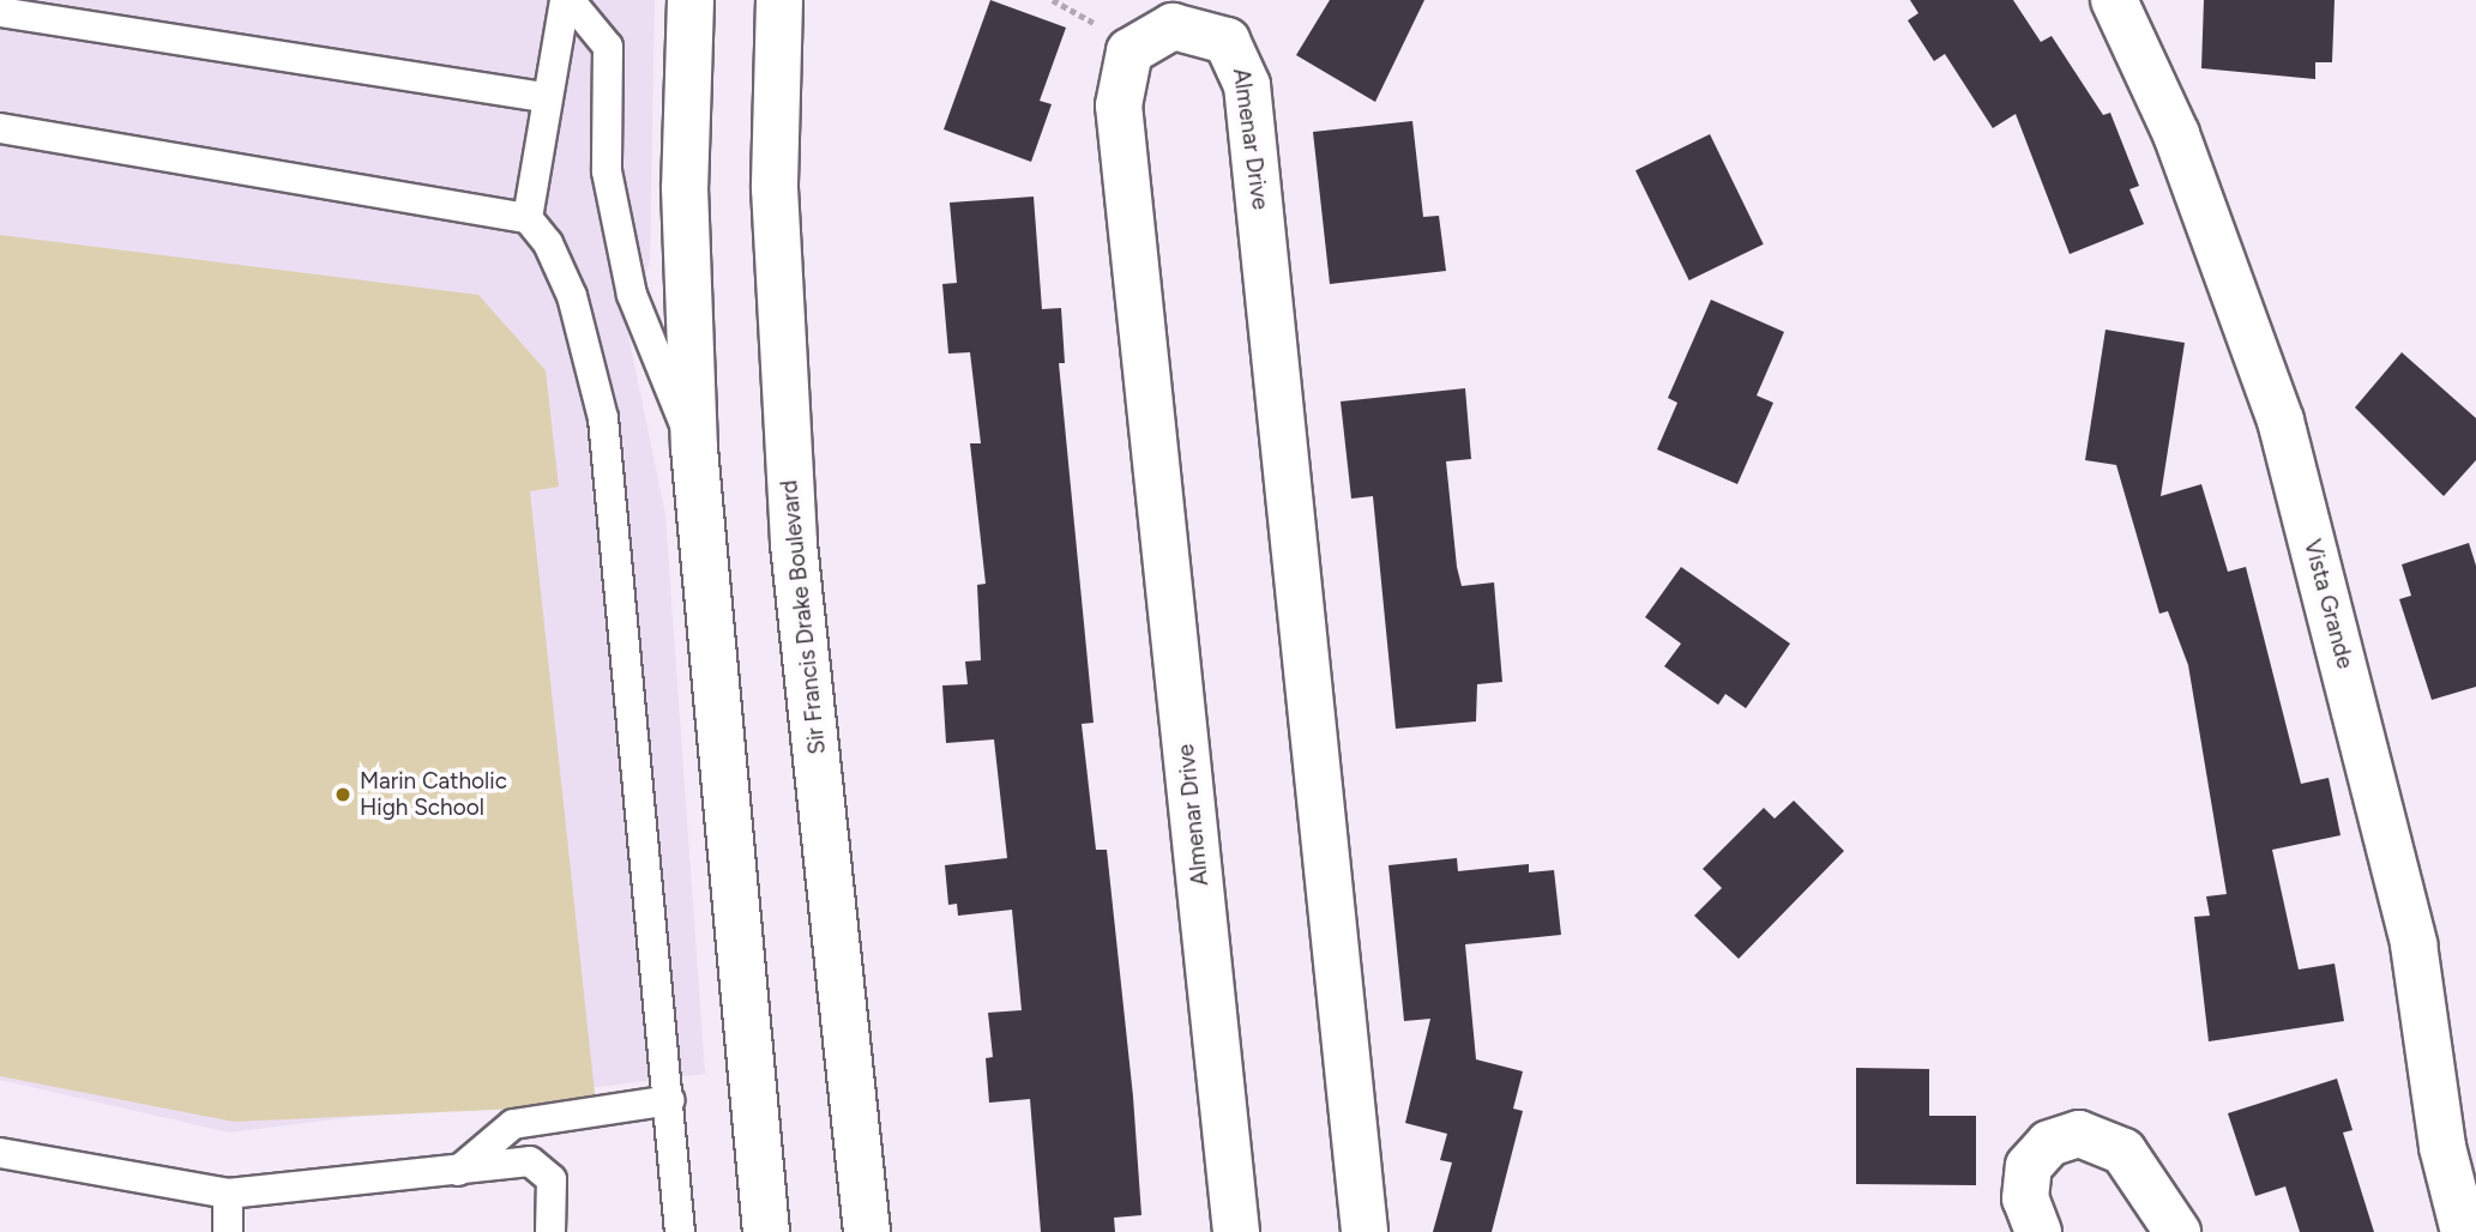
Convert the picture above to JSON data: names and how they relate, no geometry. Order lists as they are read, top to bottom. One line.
{"streets":{"street":["Almenar Drive","Vista Grande","Sir Francis Drake Boulevard"]},"places":["Marin Catholic High School"]}
